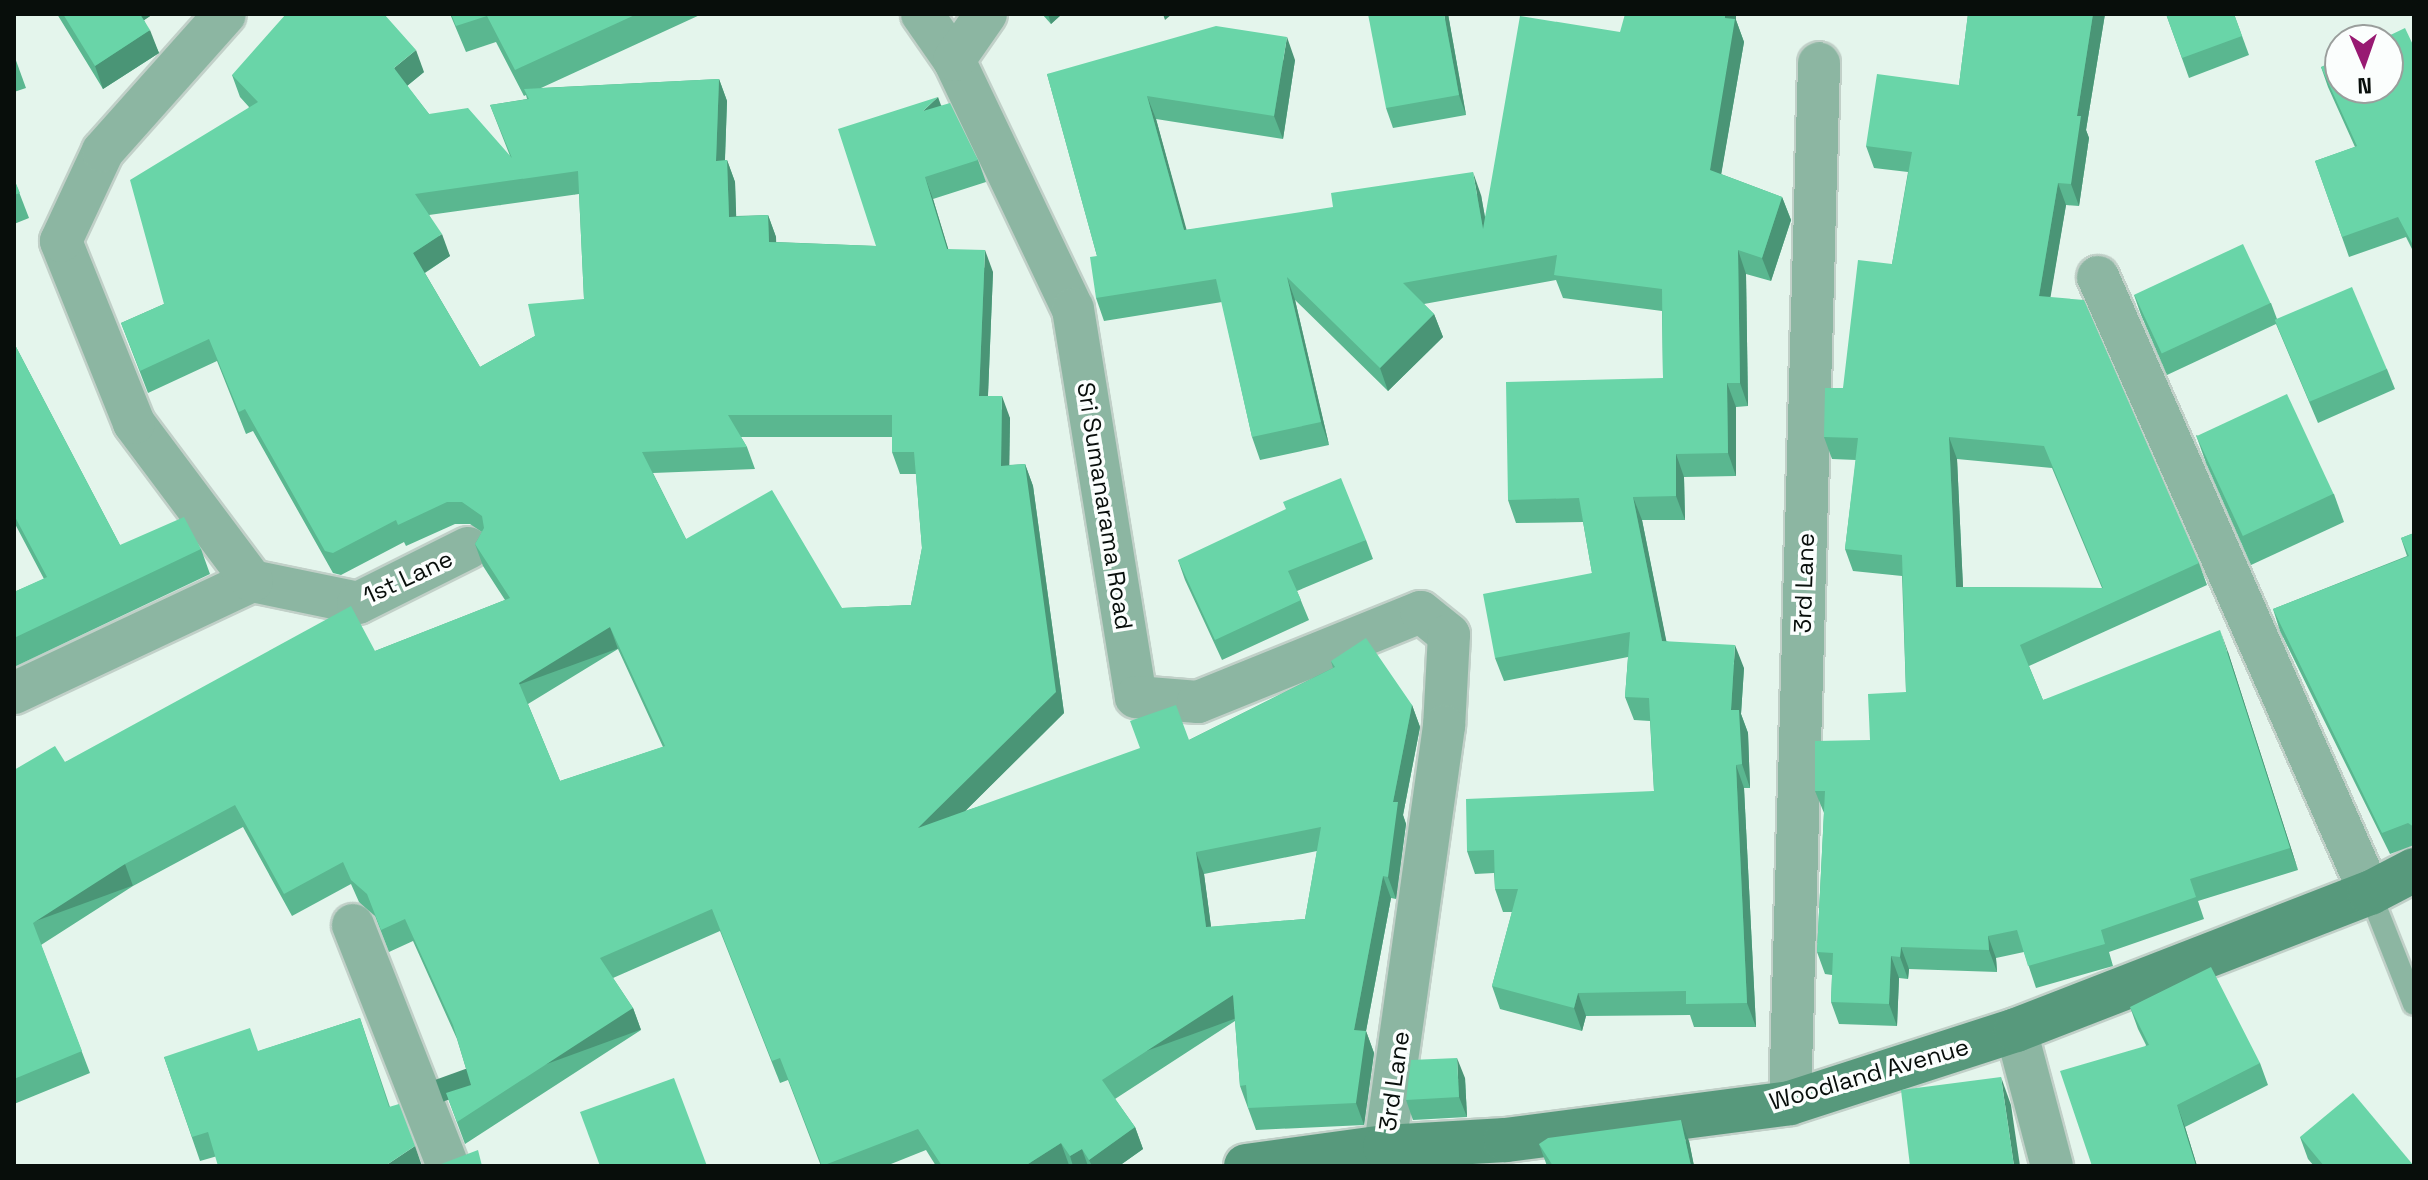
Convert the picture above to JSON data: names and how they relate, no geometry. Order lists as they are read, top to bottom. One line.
{"streets":{"street":["Sri Sumanarama Road","1st Lane","3rd Lane","Woodland Avenue"]},"crossings":[["Sri Sumanarama Road","3rd Lane"],["3rd Lane","Woodland Avenue"]],"north":"bottom"}
